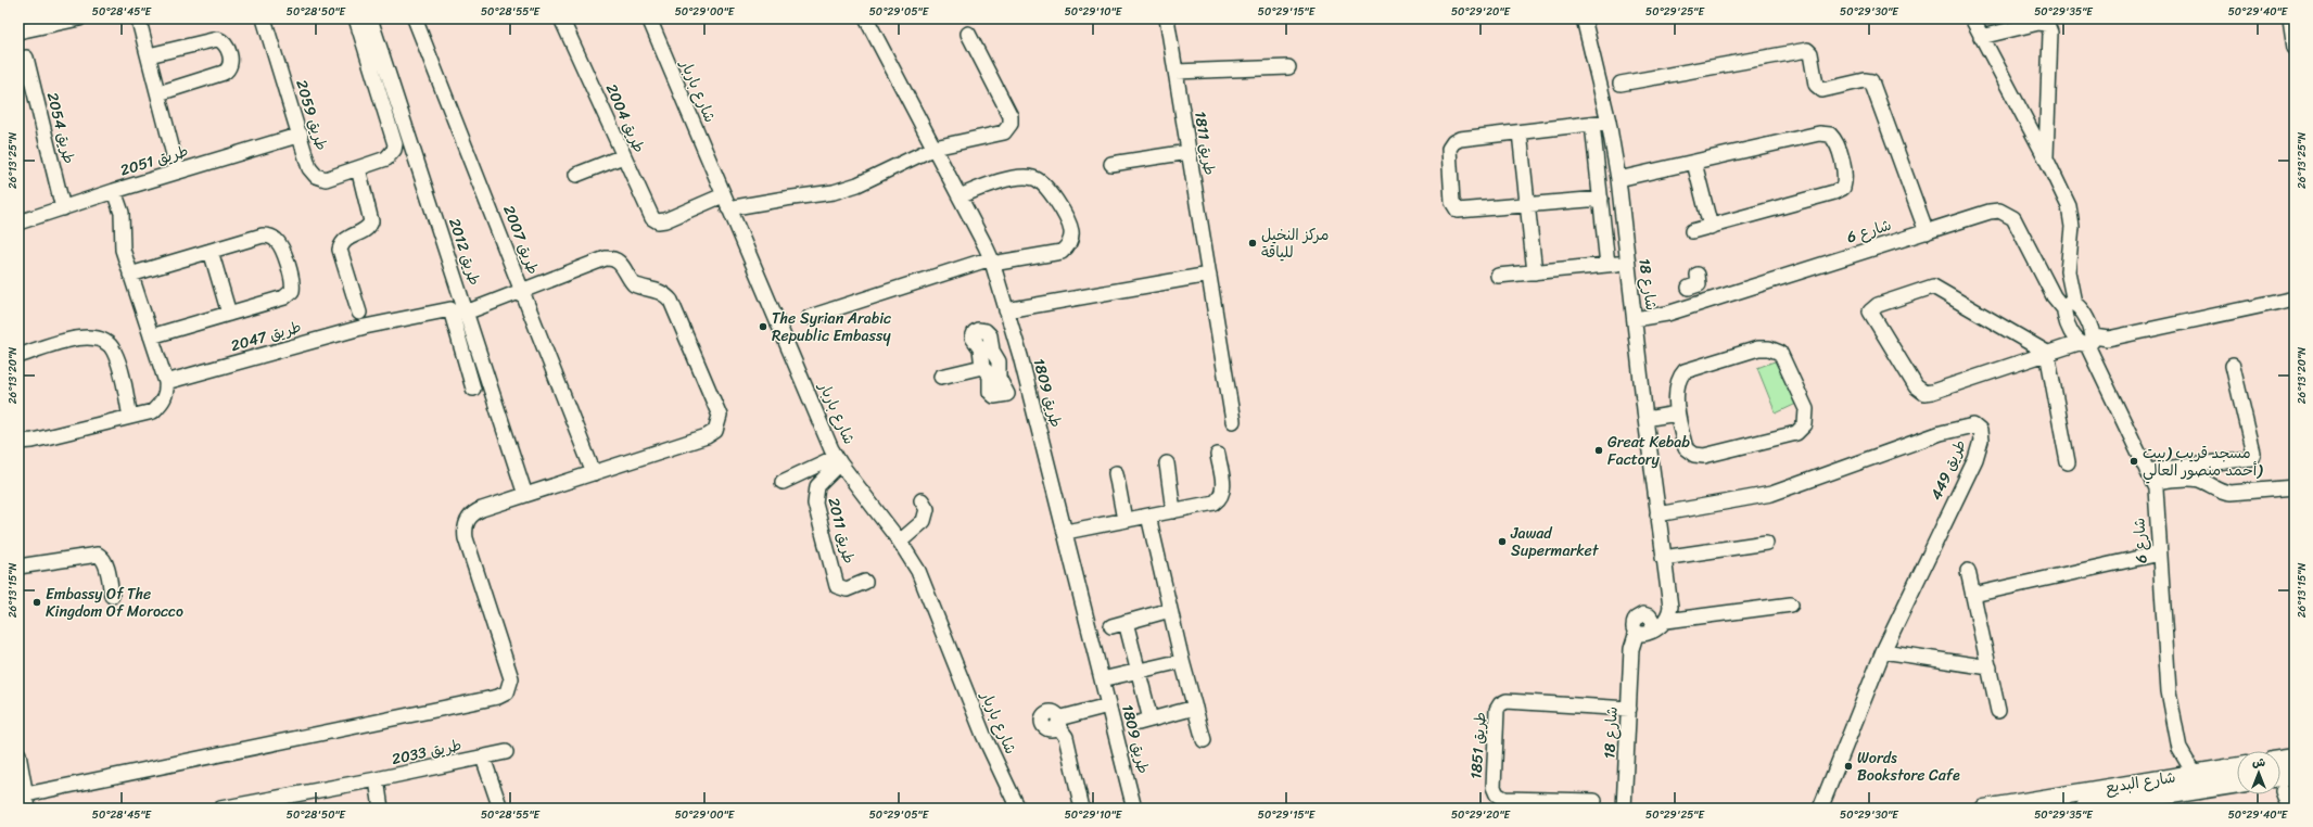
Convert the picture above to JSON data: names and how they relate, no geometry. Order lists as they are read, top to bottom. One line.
{"streets":{"main road":["شارع البديع"],"street":["شارع باربار","طريق 2059","طريق 2004","طريق 2054","طريق 1811","طريق 2051","شارع 6","طريق 2007","طريق 2012","شارع 18","طريق 2047","طريق 1809","طريق 449","طريق 2011","طريق 1851","طريق 2033"]},"crossings":[["شارع باربار","طريق 2004"],["شارع باربار","طريق 2011"],["طريق 2059","طريق 2051"],["طريق 2054","طريق 2051"],["شارع 6","شارع 18"],["شارع 6","شارع البديع"],["شارع 18","طريق 449"],["شارع 18","طريق 1851"]],"places":["مركز النخيل للياقة","The Syrian Arabic Republic Embassy","Great Kebab Factory","مسجد قريب (بيت أحمد منصور العالي)","Jawad Supermarket","Embassy Of The Kingdom Of Morocco","Words Bookstore Cafe"],"north":"top","coordinates":["50°28'45\"E","50°28'50\"E","50°28'55\"E","50°29'00\"E","50°29'05\"E","50°29'10\"E","50°29'15\"E","50°29'20\"E","50°29'25\"E","50°29'30\"E","50°29'35\"E","50°29'40\"E","26°13'25\"N","26°13'20\"N","26°13'15\"N"]}
